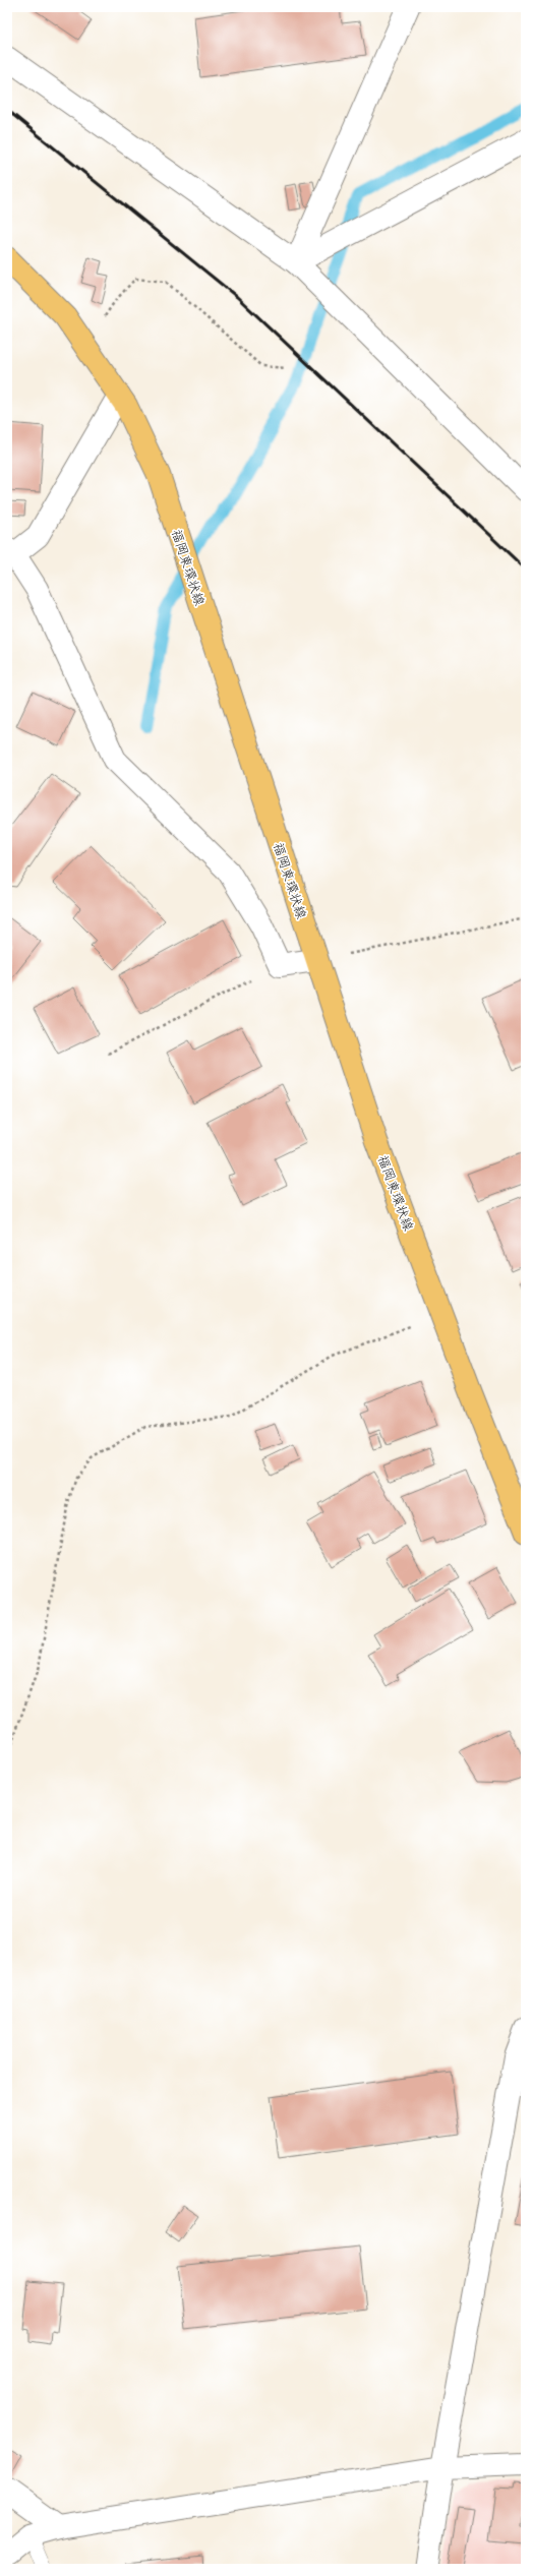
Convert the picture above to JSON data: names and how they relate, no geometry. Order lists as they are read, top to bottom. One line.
{"streets":{"main road":["福岡東環状線"]}}
